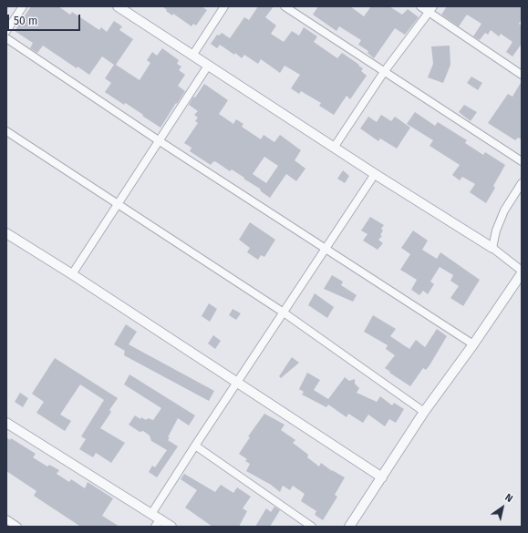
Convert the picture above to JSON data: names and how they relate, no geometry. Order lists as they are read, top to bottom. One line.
{"scale_bar":"50 m","north":"top right"}
